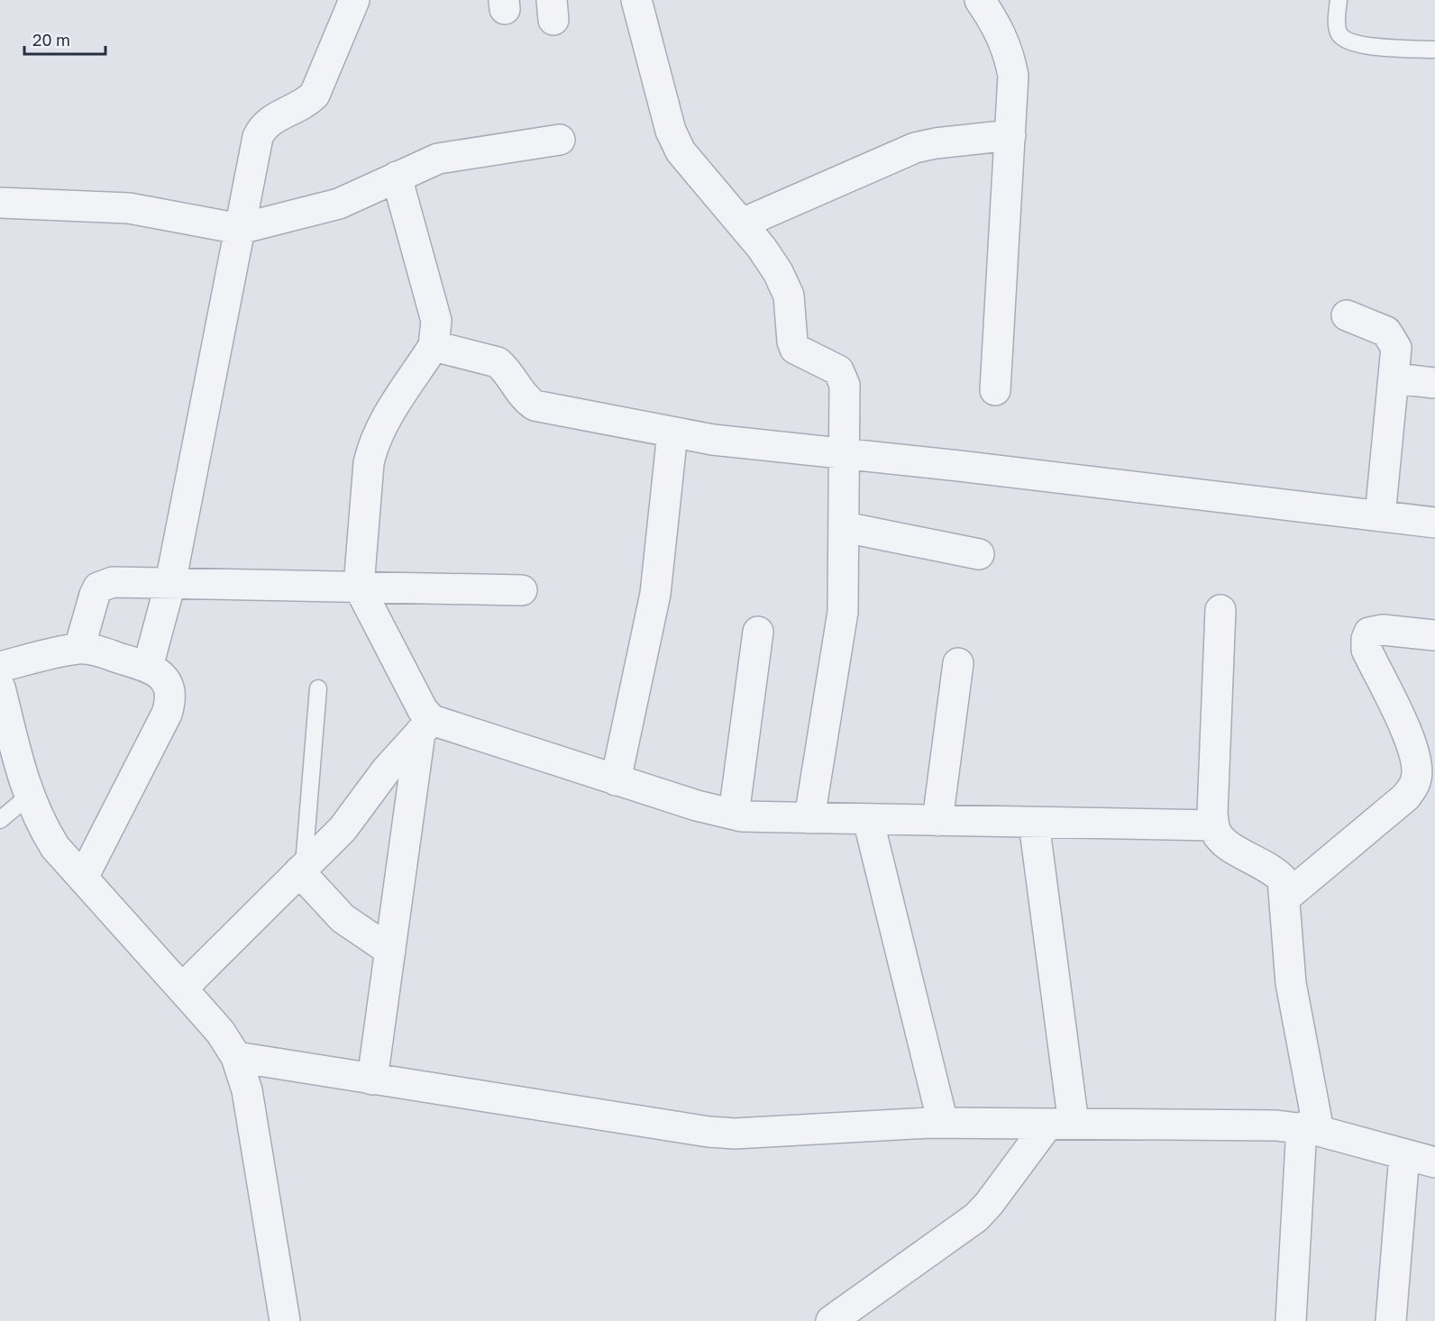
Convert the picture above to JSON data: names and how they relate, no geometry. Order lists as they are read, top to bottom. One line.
{"scale_bar":"20 m"}
